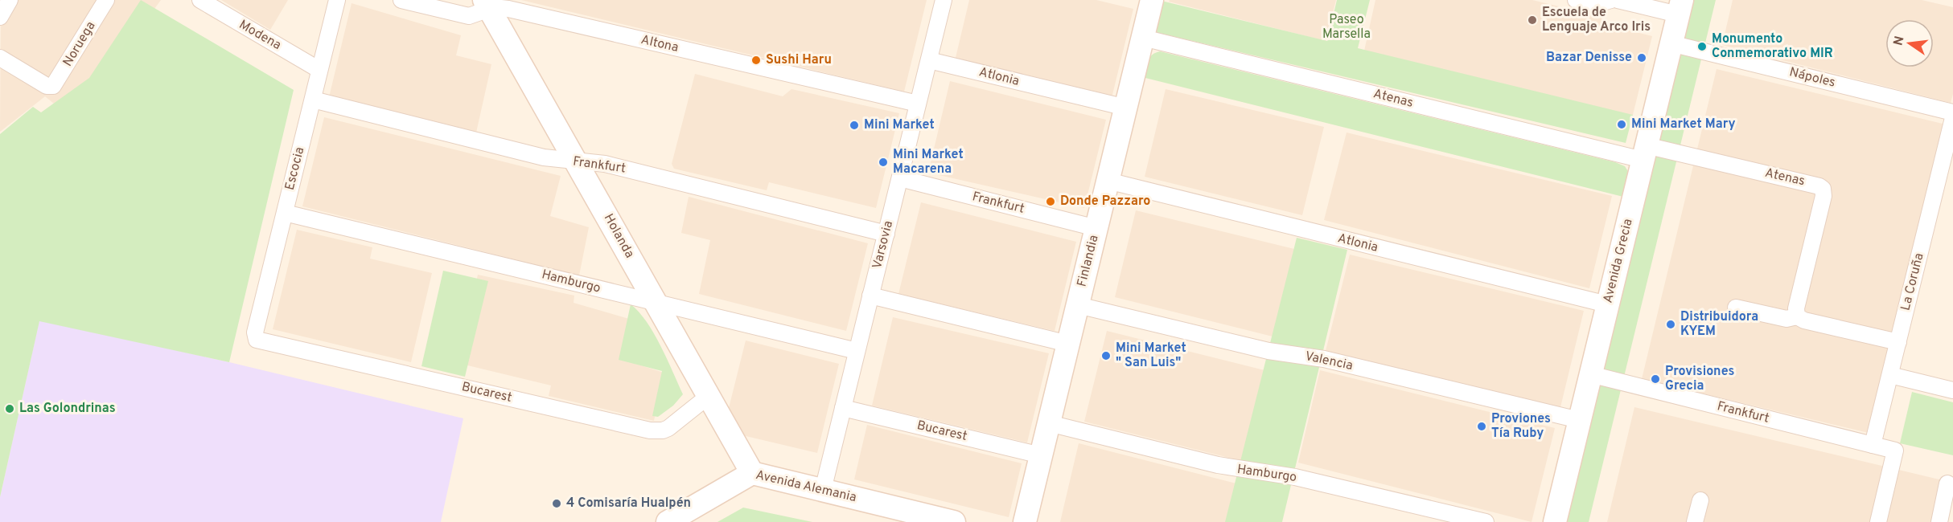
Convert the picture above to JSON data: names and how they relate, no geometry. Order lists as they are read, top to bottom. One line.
{"streets":{"street":["Modena","Noruega","Altona","Atlonia","Nápoles","Atenas","Frankfurt","Escocia","Holanda","Varsovia","Finlandia","Avenida Grecia","Hamburgo","La Coruña","Valencia","Bucarest","Avenida Alemania"]},"crossings":[["Modena","Escocia"],["Altona","Holanda"],["Altona","Varsovia"],["Atlonia","Varsovia"],["Atlonia","Finlandia"],["Atlonia","Avenida Grecia"],["Nápoles","Avenida Grecia"],["Atenas","Finlandia"],["Atenas","Avenida Grecia"],["Frankfurt","Escocia"],["Frankfurt","Holanda"],["Frankfurt","Varsovia"],["Frankfurt","Finlandia"],["Frankfurt","Avenida Grecia"],["Frankfurt","La Coruña"],["Escocia","Hamburgo"],["Escocia","Bucarest"],["Holanda","Hamburgo"],["Holanda","Bucarest"],["Holanda","Avenida Alemania"],["Varsovia","Hamburgo"],["Varsovia","Bucarest"],["Varsovia","Avenida Alemania"],["Finlandia","Hamburgo"],["Finlandia","Valencia"],["Finlandia","Bucarest"],["Avenida Grecia","Valencia"]],"parks":["Paseo Marsella"],"places":["Escuela de Lenguaje Arco Iris","Monumento Conmemorativo MIR","Bazar Denisse","Sushi Haru","Mini Market Mary","Mini Market","Mini Market Macarena","Donde Pazzaro","Distribuidora KYEM","Mini Market \" San Luis\"","Provisiones Grecia","Las Golondrinas","Proviones Tía Ruby","4 Comisaría Hualpén"],"north":"left"}
